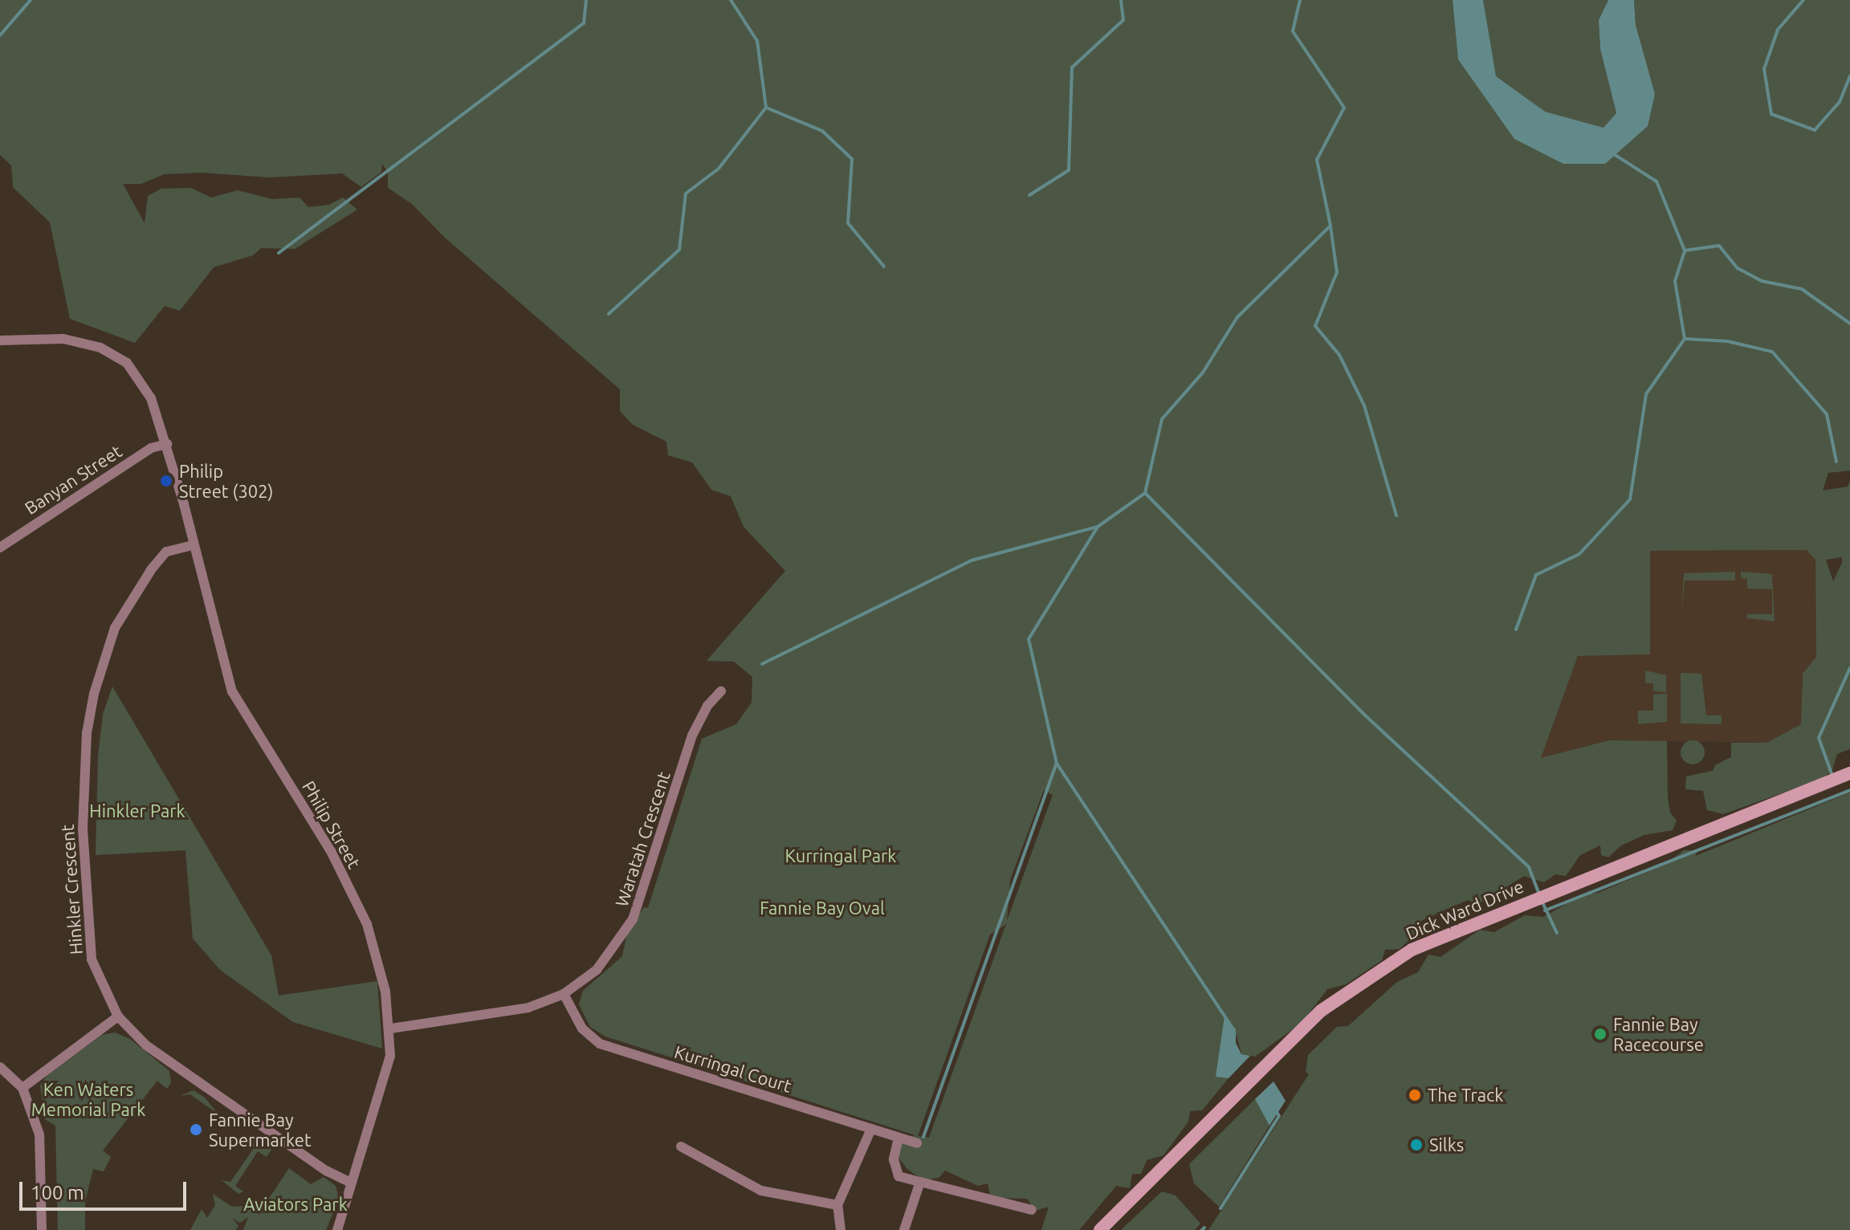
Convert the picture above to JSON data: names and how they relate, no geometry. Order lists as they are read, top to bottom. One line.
{"streets":{"street":["Banyan Street","Philip Street","Waratah Crescent","Hinkler Crescent","Dick Ward Drive","Kurringal Court"]},"crossings":[["Banyan Street","Philip Street"],["Philip Street","Waratah Crescent"],["Philip Street","Hinkler Crescent"],["Waratah Crescent","Kurringal Court"]],"parks":["Hinkler Park","Kurringal Park","Fannie Bay Oval","Ken Waters Memorial Park","Aviators Park"],"places":["Philip Street (302)","Fannie Bay Racecourse","The Track","Fannie Bay Supermarket","Silks"],"scale_bar":"100 m"}
